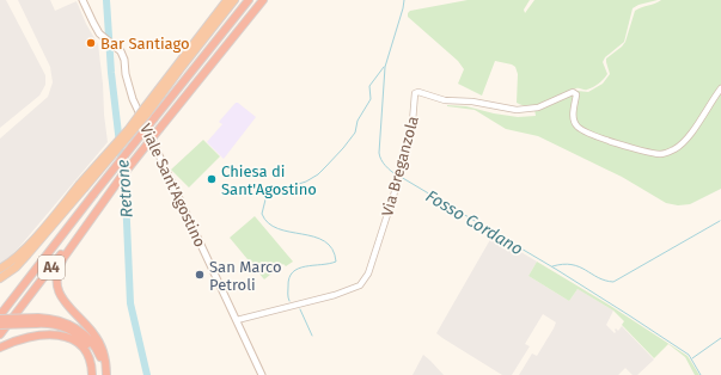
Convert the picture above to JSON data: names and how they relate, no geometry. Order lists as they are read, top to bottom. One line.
{"streets":{"highway":["A4"],"main road":["Viale Sant'Agostino"],"street":["Via Breganzola"]},"crossings":[["Via Breganzola","Viale Sant'Agostino"]],"water":["Retrone","Fosso Cordano"],"places":["Bar Santiago","Chiesa di Sant'Agostino","San Marco Petroli"]}
